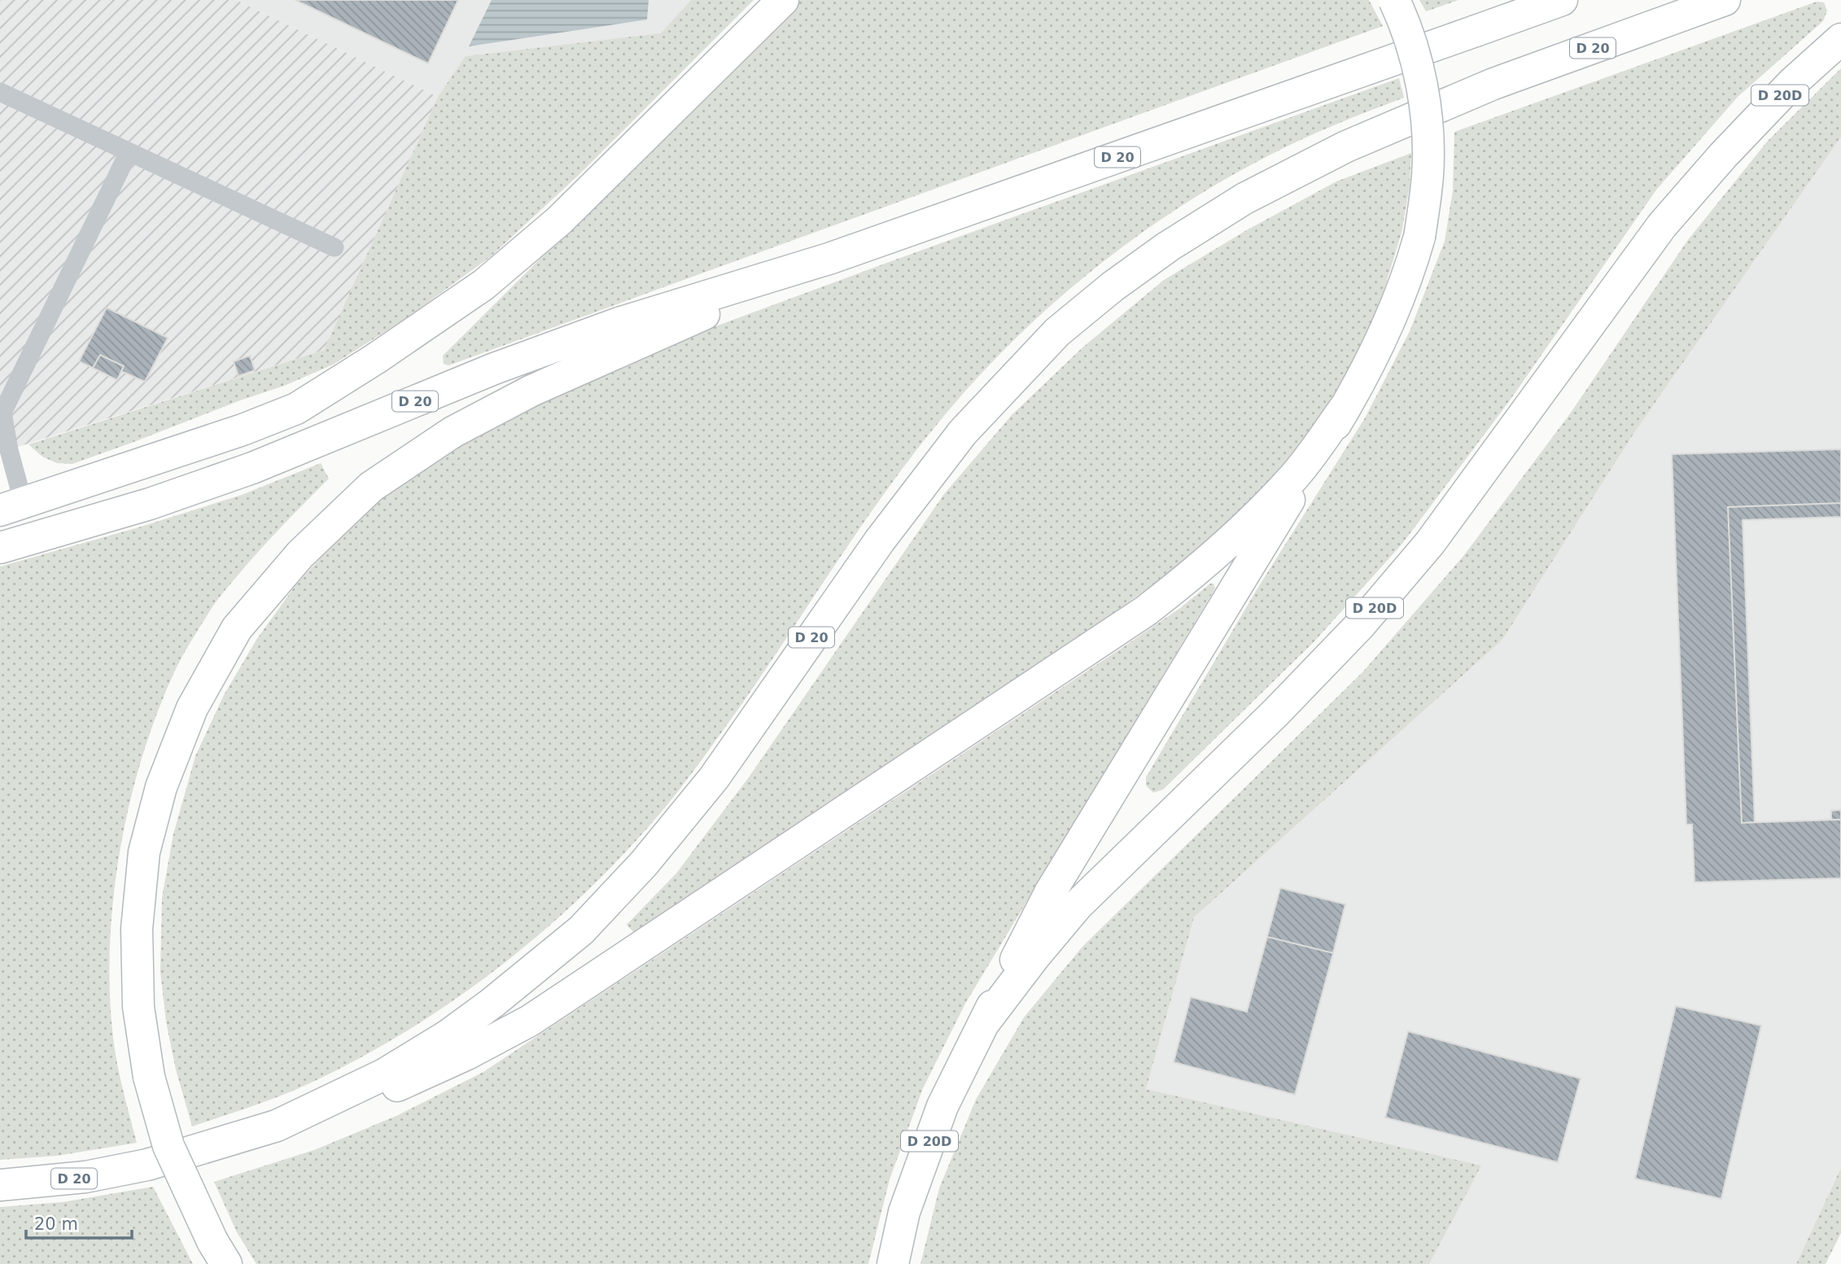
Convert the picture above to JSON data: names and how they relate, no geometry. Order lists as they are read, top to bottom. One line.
{"streets":{"main road":["D 20","D 20D"]},"scale_bar":"20 m"}
